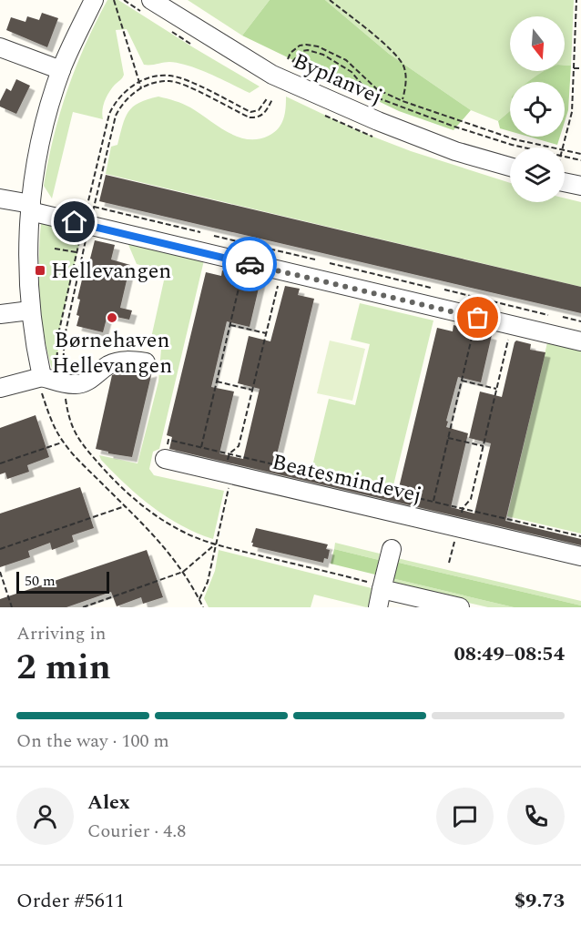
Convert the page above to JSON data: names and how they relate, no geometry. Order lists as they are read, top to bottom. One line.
{"streets":{"street":["Byplanvej","Beatesmindevej"]},"places":{"transit":["Hellevangen"],"other":["Børnehaven Hellevangen"]},"scale_bar":"50 m","north":"bottom","page":{"scale":"50 m","heading":["2 min","Arriving in","08:49–08:54"],"panel":["Alex","Courier · 4.8","Order #5611","$9.73"],"bar":"On the way · 100 m"}}
